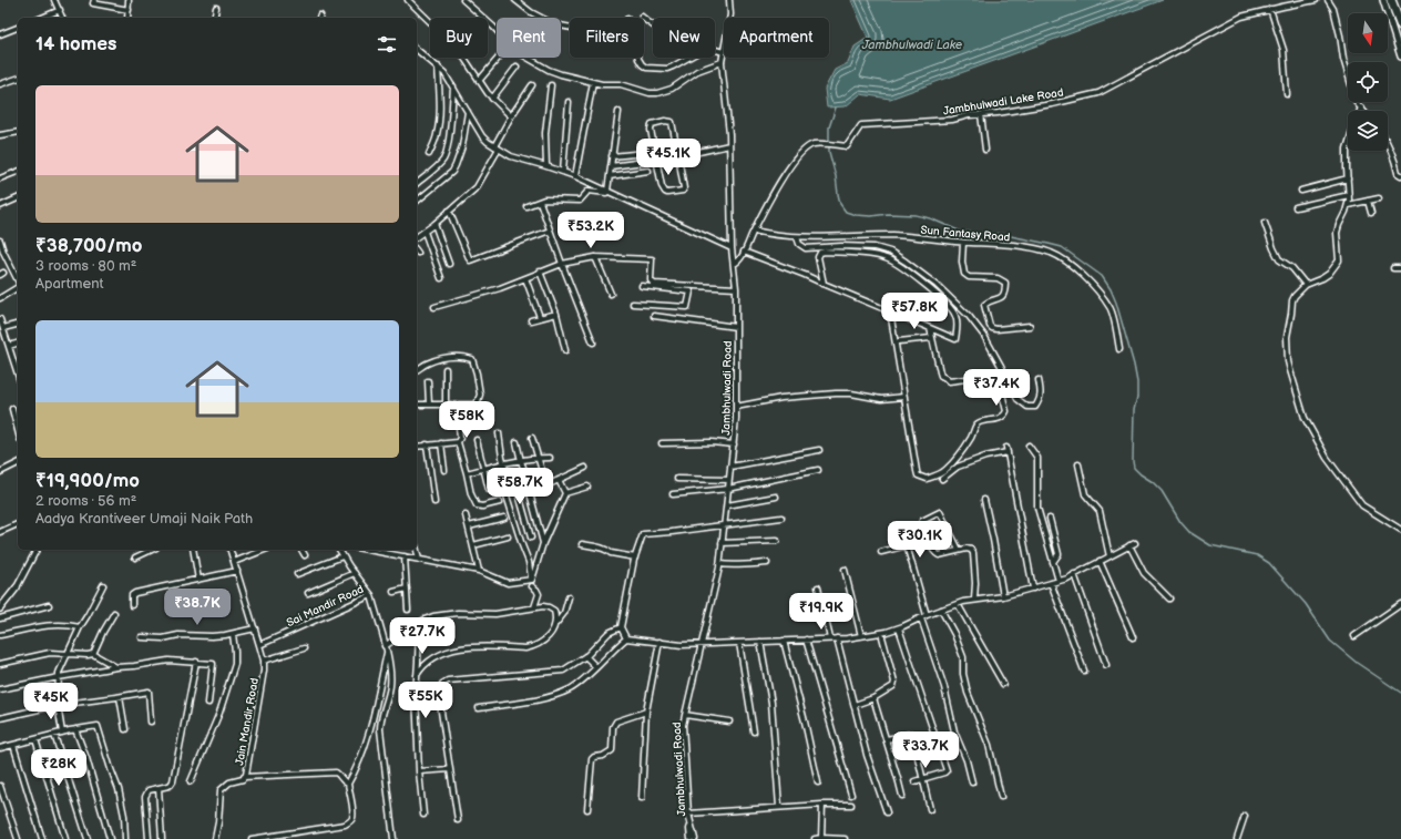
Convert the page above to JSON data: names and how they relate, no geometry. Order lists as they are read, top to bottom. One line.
{"streets":{"street":["Jambhulwadi Lake Road","Sun Fantasy Road","Jambhulwadi Road","Sai Mandir Road","Jain Mandir Road"]},"crossings":[["Jambhulwadi Lake Road","Sun Fantasy Road"],["Jambhulwadi Lake Road","Jambhulwadi Road"],["Sai Mandir Road","Jain Mandir Road"]],"water":["Jambhulwadi Lake"],"north":"bottom","page":{"chip":["Buy","Rent","Filters","New","Apartment"],"heading":"14 homes","list":[{"name":"₹38,700/mo","note":"3 rooms · 80 m² · Apartment"},{"name":"₹19,900/mo","note":"2 rooms · 56 m² · Aadya Krantiveer Umaji Naik Path"}],"price":["₹45.1K","₹53.2K","₹57.8K","₹37.4K","₹58K","₹58.7K","₹30.1K","₹38.7K","₹19.9K","₹27.7K","₹55K","₹45K","₹33.7K","₹28K"]}}
